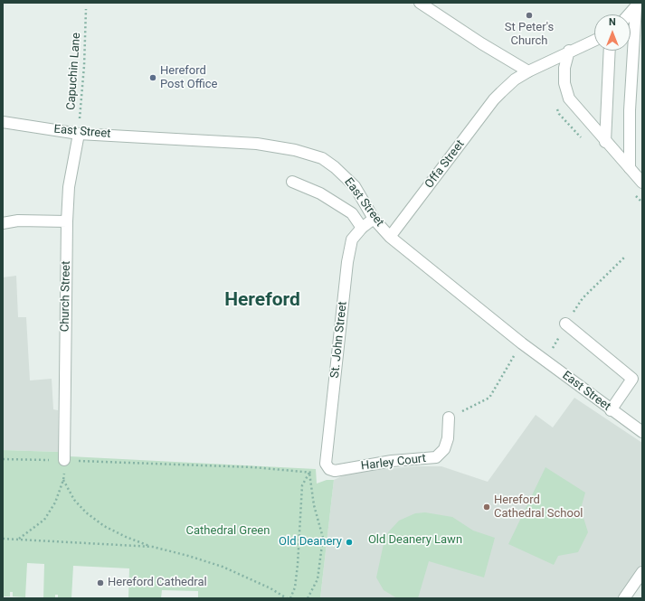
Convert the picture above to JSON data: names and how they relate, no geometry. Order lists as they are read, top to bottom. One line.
{"streets":{"street":["East Street","Offa Street","Church Street","St. John Street","Harley Court"],"path":["Capuchin Lane"]},"crossings":[["Capuchin Lane","East Street"],["Capuchin Lane","Church Street"],["East Street","Offa Street"],["East Street","Church Street"],["East Street","St. John Street"],["St. John Street","Harley Court"]],"districts":["Hereford"],"parks":["Cathedral Green","Old Deanery Lawn"],"places":["St Peter's Church","Hereford Post Office","Hereford Cathedral School","Old Deanery","Hereford Cathedral"],"north":"top"}
